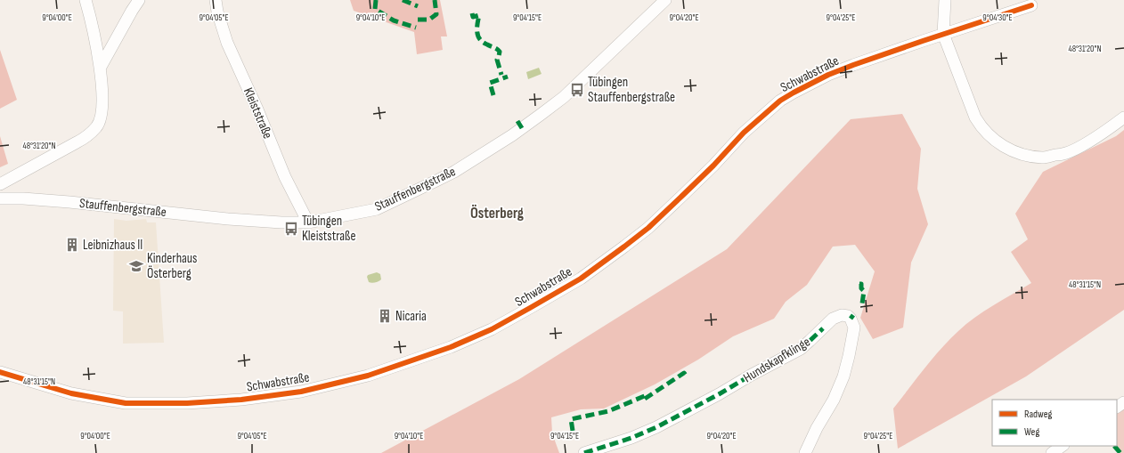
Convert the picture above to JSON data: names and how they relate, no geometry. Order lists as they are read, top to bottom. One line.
{"streets":{"street":["Schwabstraße","Kleiststraße","Stauffenbergstraße","Hundskapfklinge"]},"crossings":[["Kleiststraße","Stauffenbergstraße"]],"districts":["Österberg"],"places":{"bus stop":["Tübingen Stauffenbergstraße","Tübingen Kleiststraße"],"building":["Leibnizhaus II","Nicaria"],"school or university":["Kinderhaus Österberg"]},"legend":["Radweg","Weg"],"coordinates":["9°04'00\"E","9°04'05\"E","9°04'10\"E","9°04'15\"E","9°04'20\"E","9°04'25\"E","9°04'30\"E","48°31'20\"N","48°31'15\"N"]}
